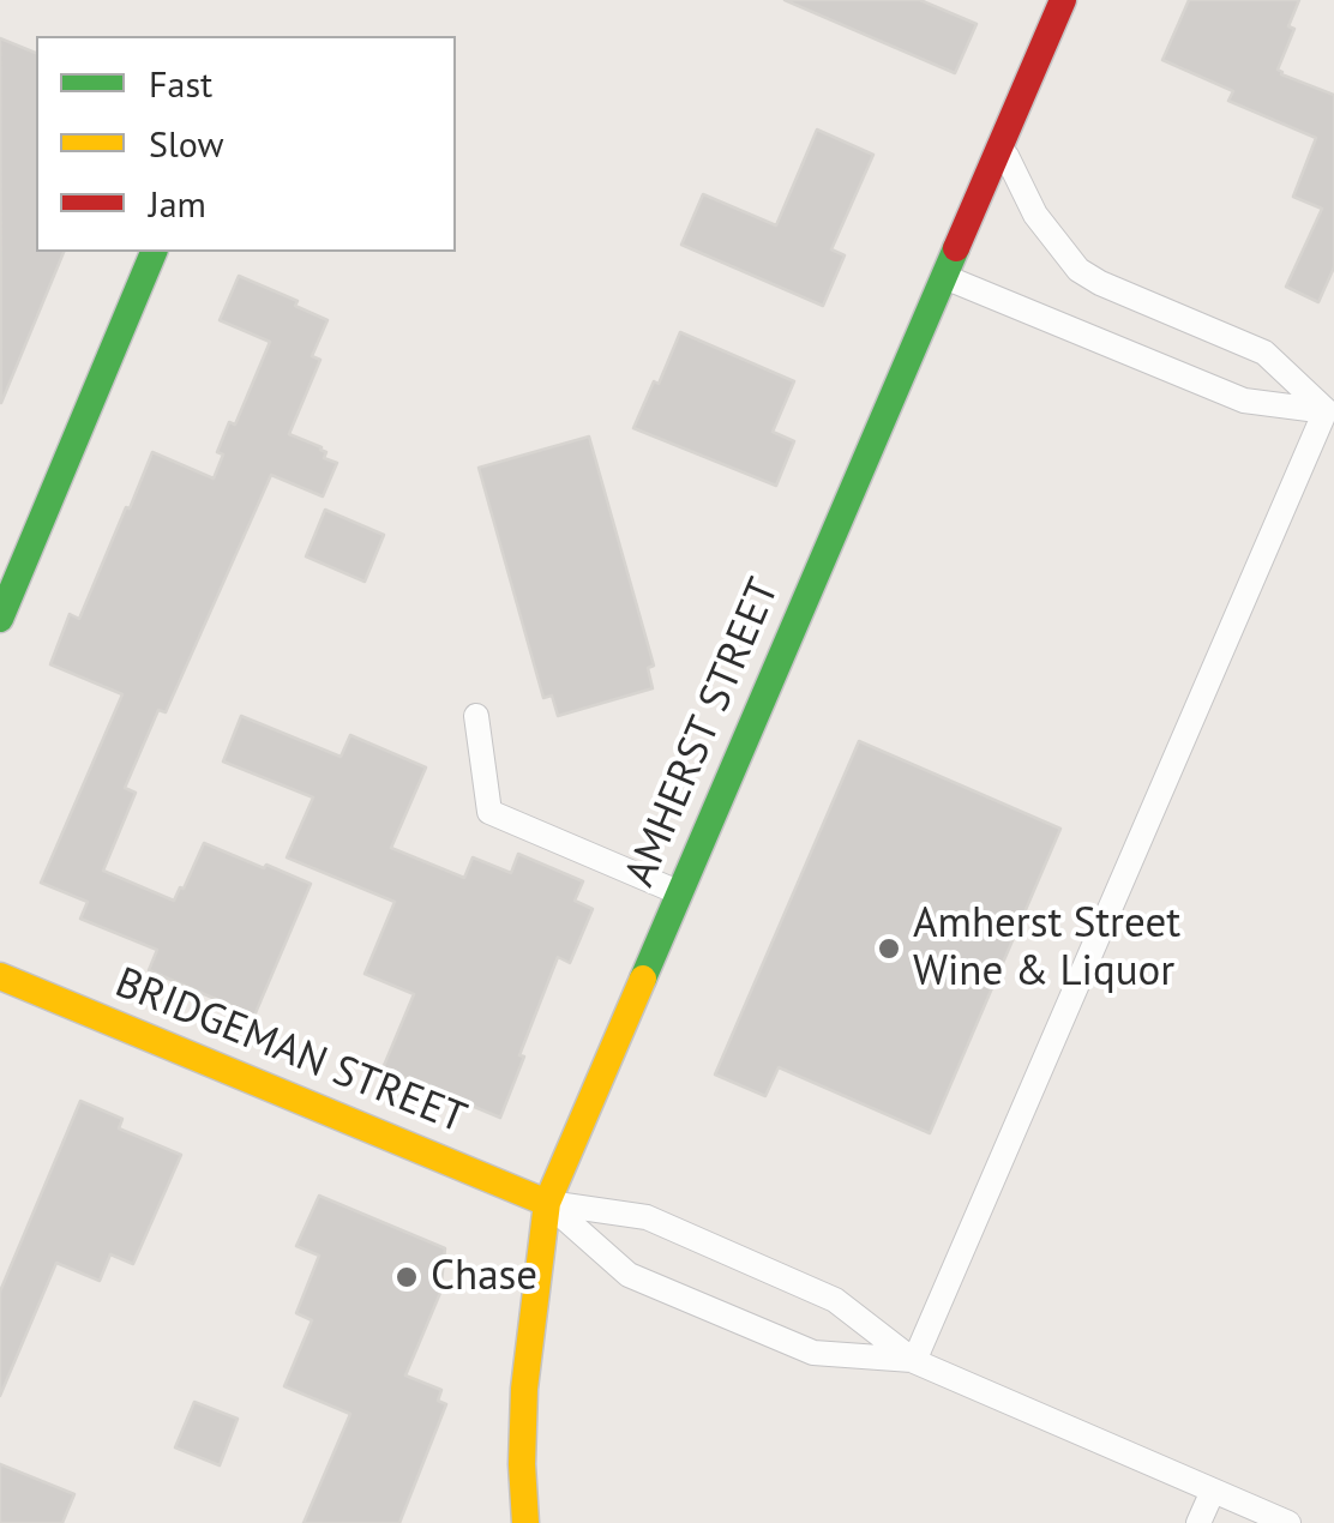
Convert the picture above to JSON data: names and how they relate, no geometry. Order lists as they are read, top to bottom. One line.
{"streets":{"street":["AMHERST STREET","BRIDGEMAN STREET"]},"crossings":[["AMHERST STREET","BRIDGEMAN STREET"]],"places":["Amherst Street Wine & Liquor","Chase"],"legend":["Fast","Slow","Jam"]}
